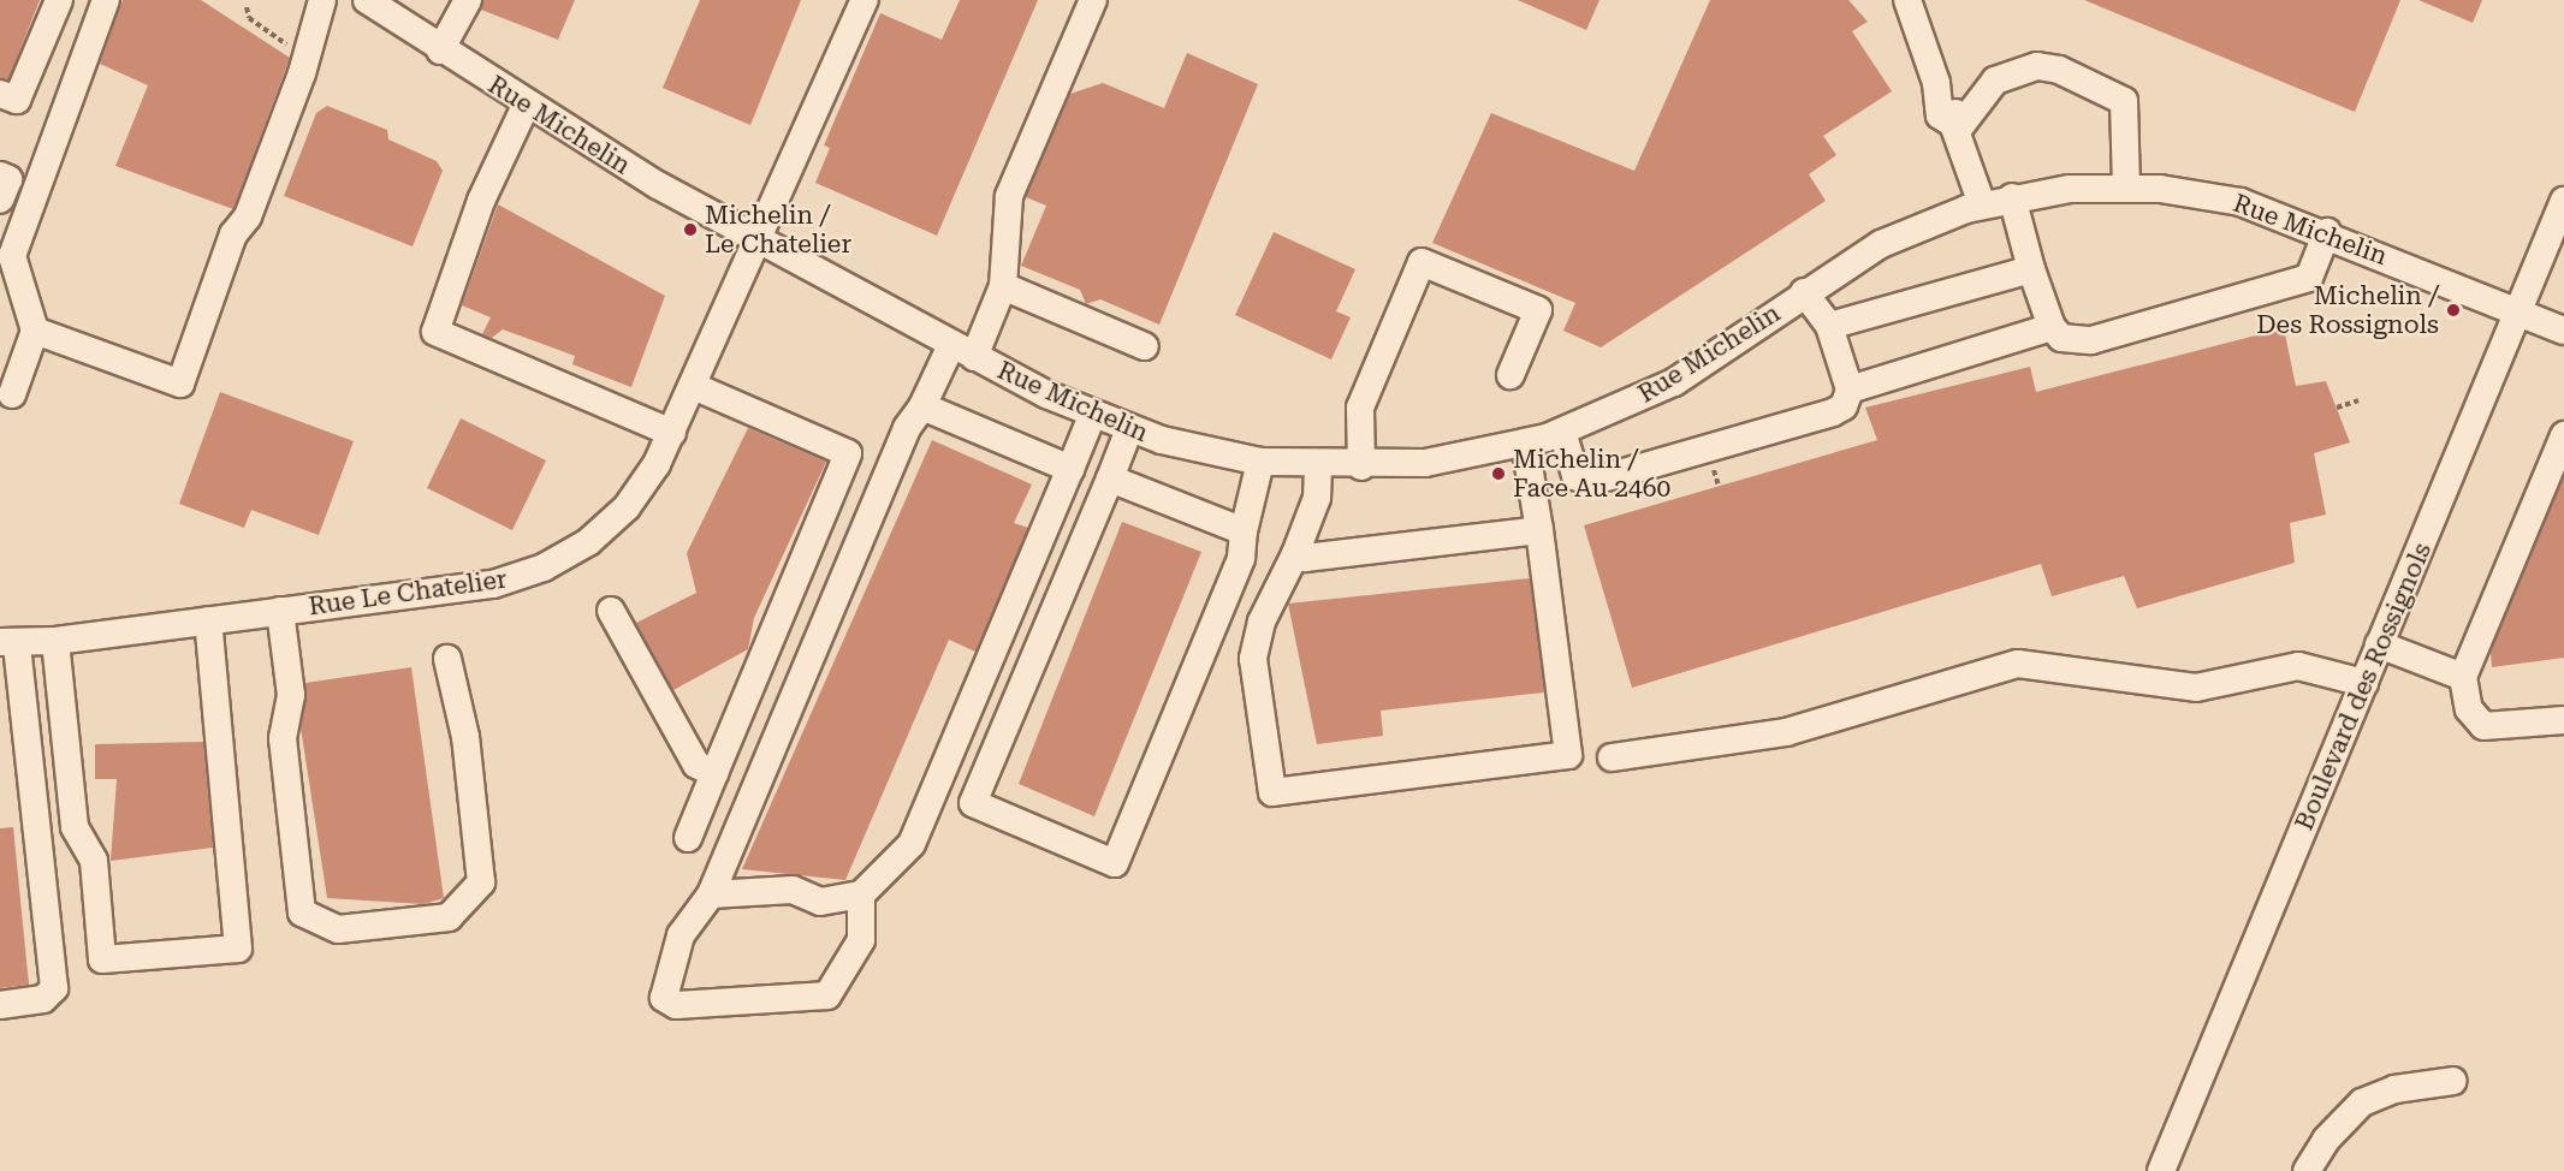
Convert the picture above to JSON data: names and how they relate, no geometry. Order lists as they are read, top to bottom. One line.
{"streets":{"street":["Rue Michelin","Rue Le Chatelier","Boulevard des Rossignols"]},"crossings":[["Rue Michelin","Rue Le Chatelier"],["Rue Michelin","Boulevard des Rossignols"]],"places":["Michelin / Le Chatelier","Michelin / Des Rossignols","Michelin / Face Au 2460"]}
